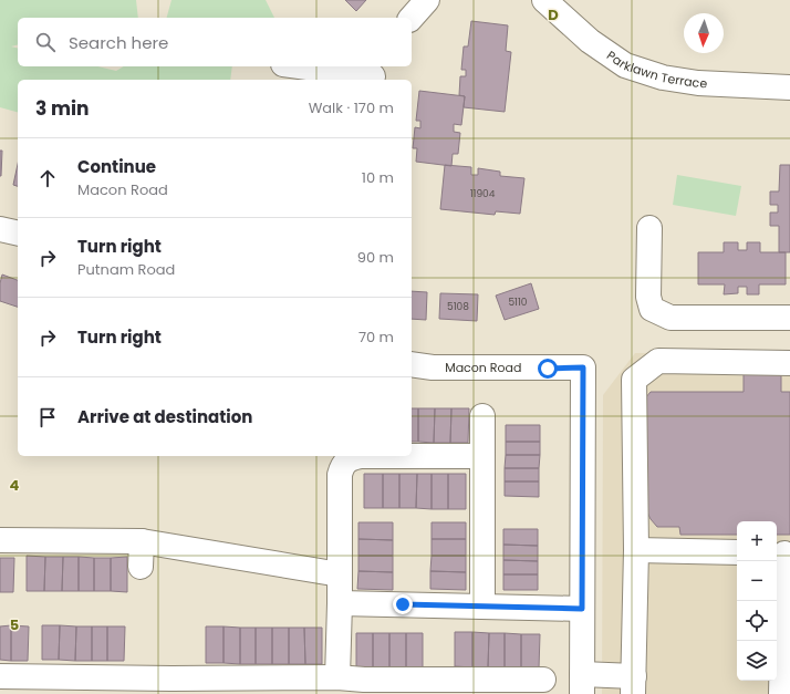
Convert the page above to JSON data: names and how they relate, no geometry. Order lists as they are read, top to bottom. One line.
{"streets":{"street":["Parklawn Terrace","Macon Road"]},"house_numbers":["11904","5110","5108"],"north":"bottom","page":{"search":"Search here","heading":["3 min","Walk · 170 m"],"list":[["Continue","Macon Road","10 m"],["Turn right","Putnam Road","90 m"],["Turn right","70 m"],"Arrive at destination"],"map_buttons":["+","−"]},"grid":{"columns":["D"],"rows":["4","5"]}}
